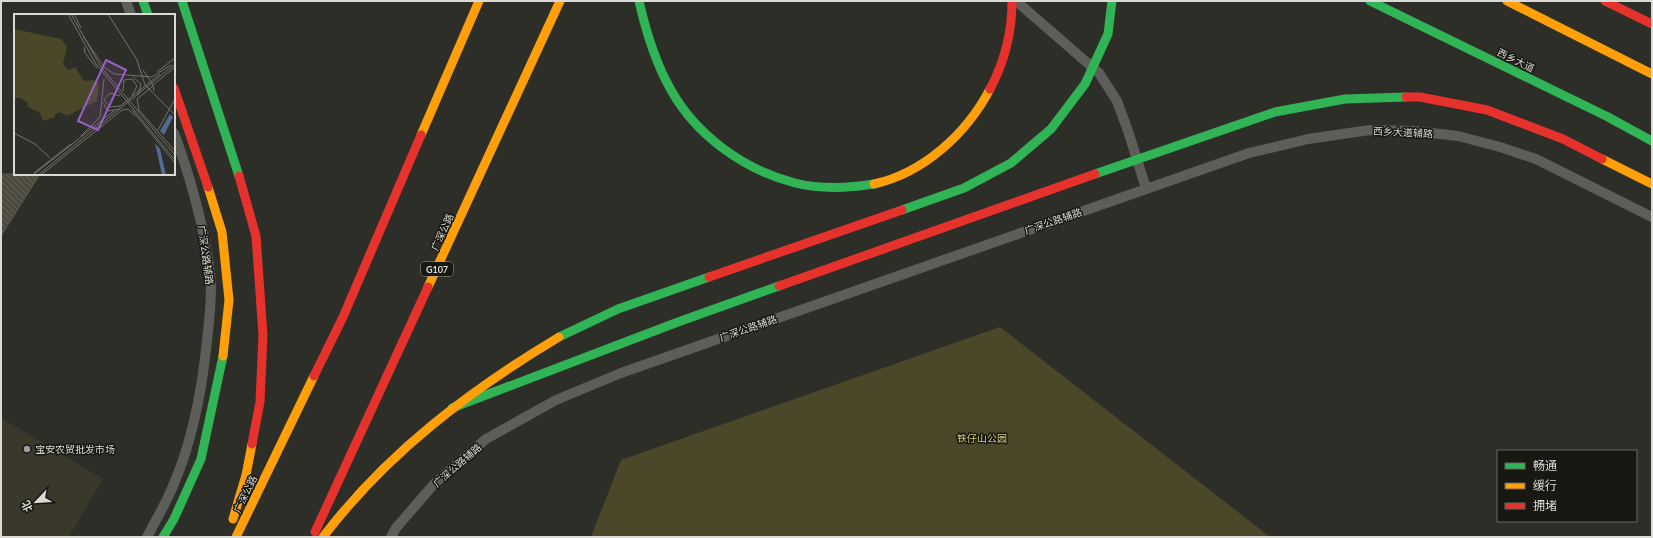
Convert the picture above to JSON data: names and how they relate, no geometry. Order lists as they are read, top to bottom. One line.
{"streets":{"main road":["西乡大道","广深公路","G107"],"lane":["西乡大道辅路","广深公路辅路"]},"crossings":[["西乡大道辅路","广深公路辅路"]],"parks":["铁仔山公园"],"places":["宝安农贸批发市场"],"legend":["畅通","缓行","拥堵"],"north":"bottom left"}
